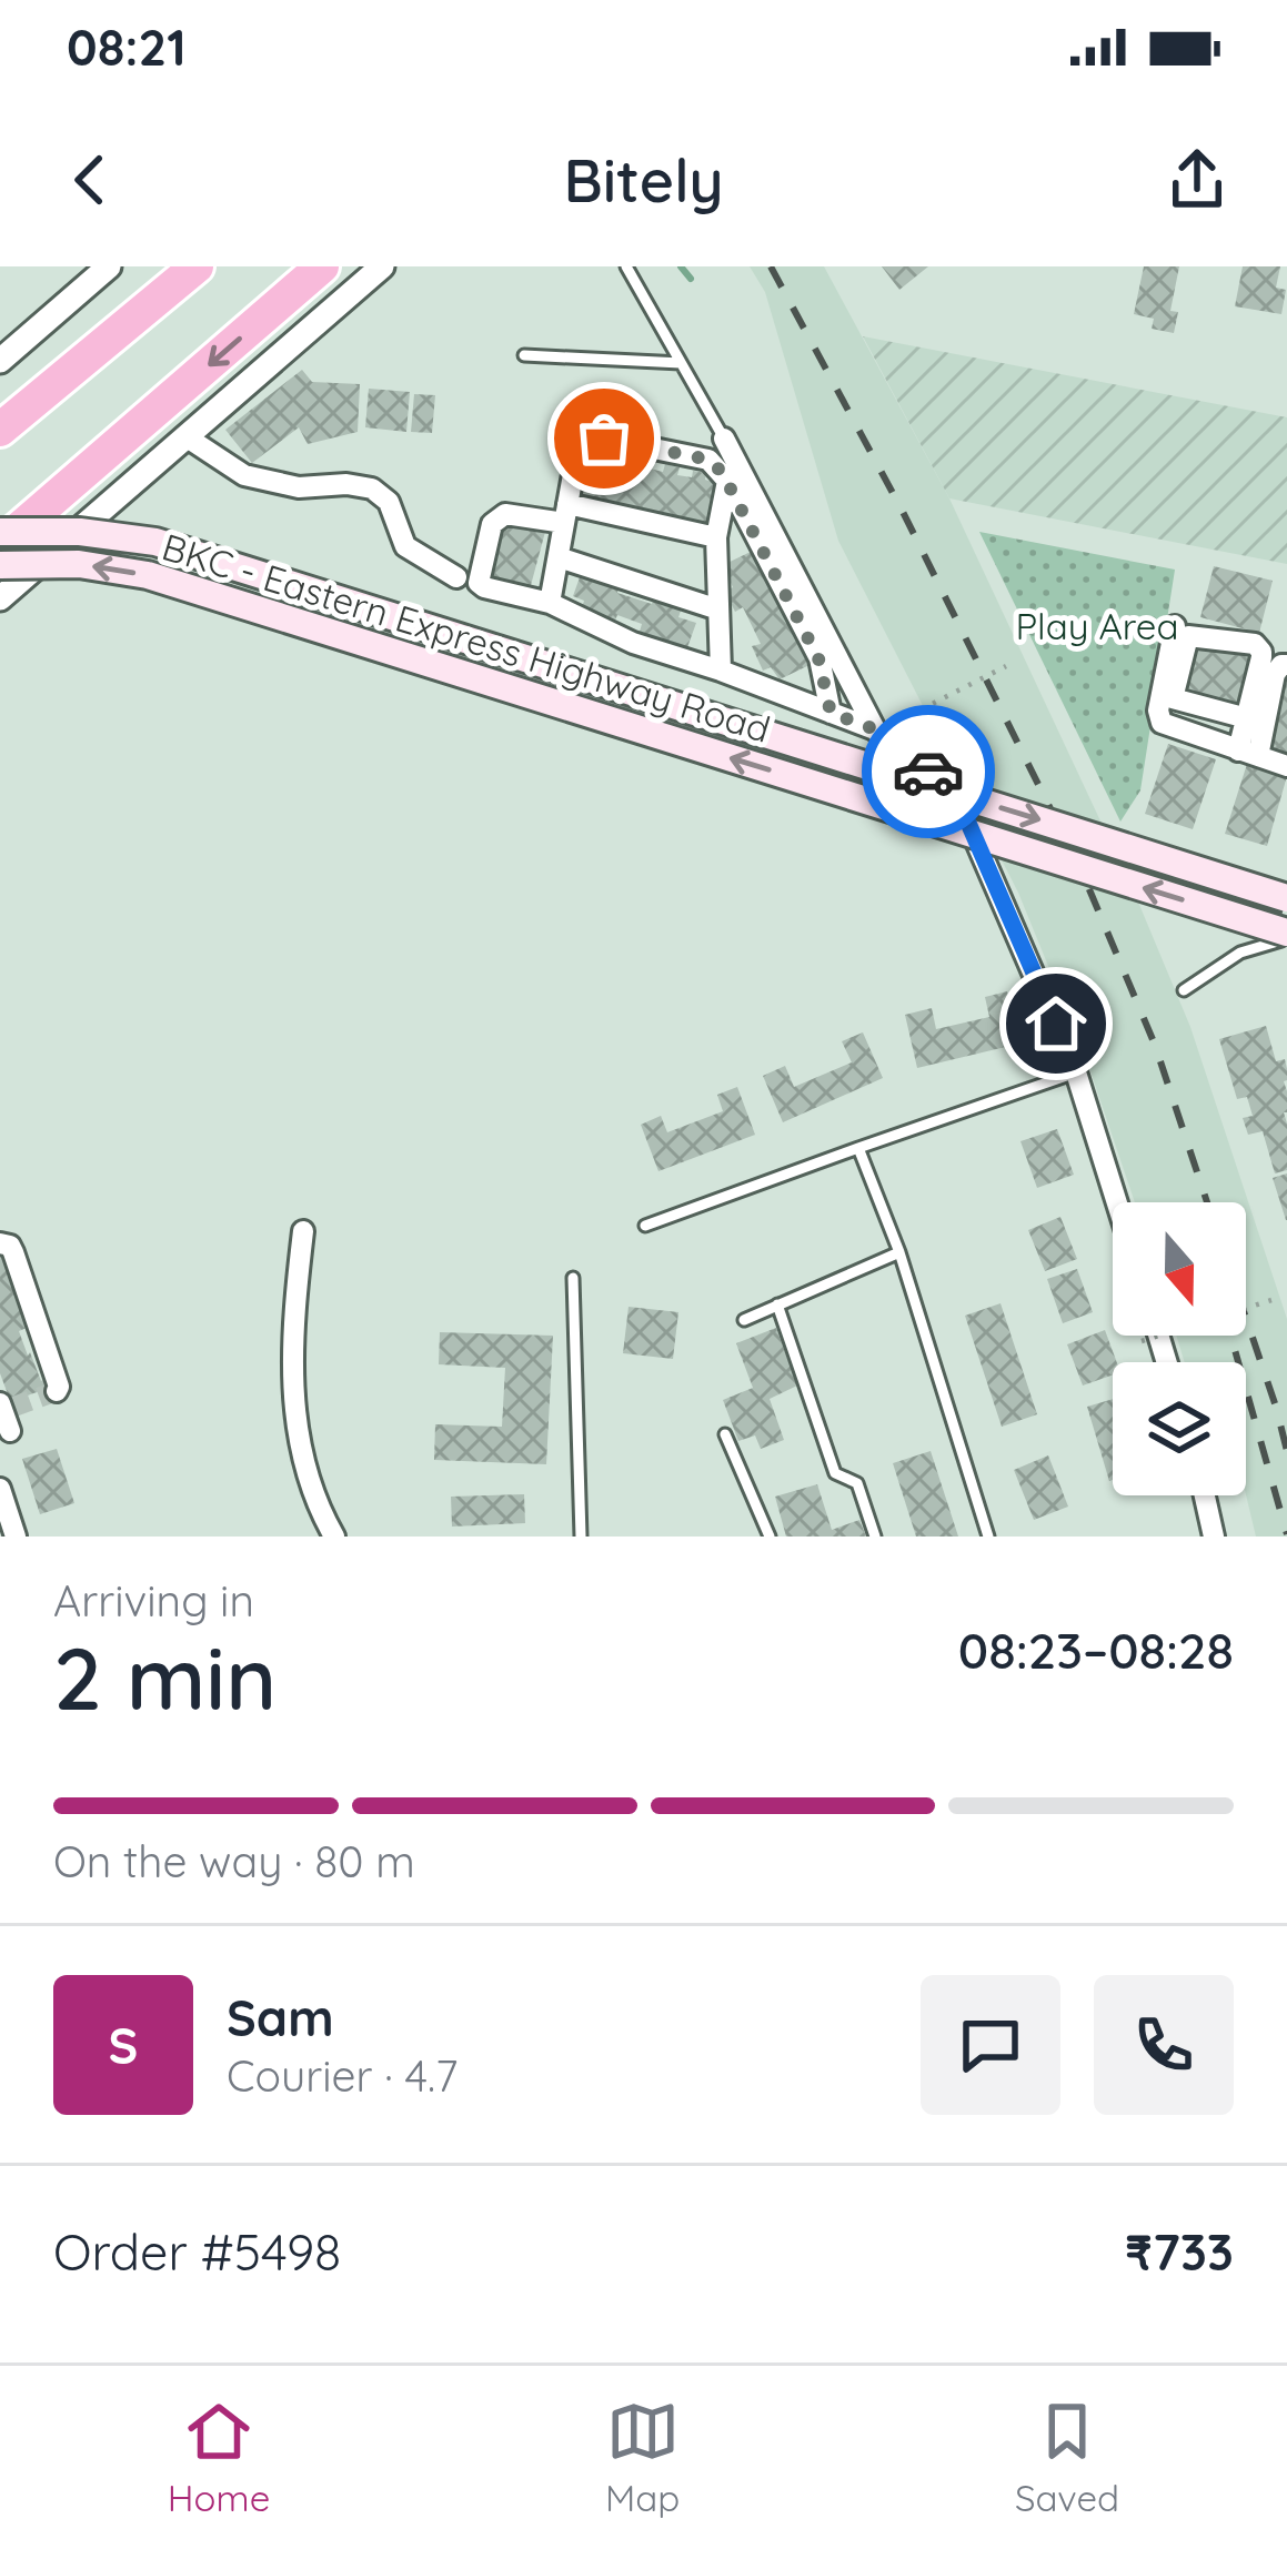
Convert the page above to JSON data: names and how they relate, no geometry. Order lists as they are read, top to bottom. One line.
{"streets":{"main road":["BKC - Eastern Express Highway Road"]},"parks":["Play Area"],"north":"bottom","page":{"status":"08:21","header":"Bitely","heading":["2 min","Arriving in","08:23–08:28"],"panel":["Sam","Courier · 4.7","Order #5498","₹733"],"bar":"On the way · 80 m","round":"S","tabs":["Home","Map","Saved"]}}
